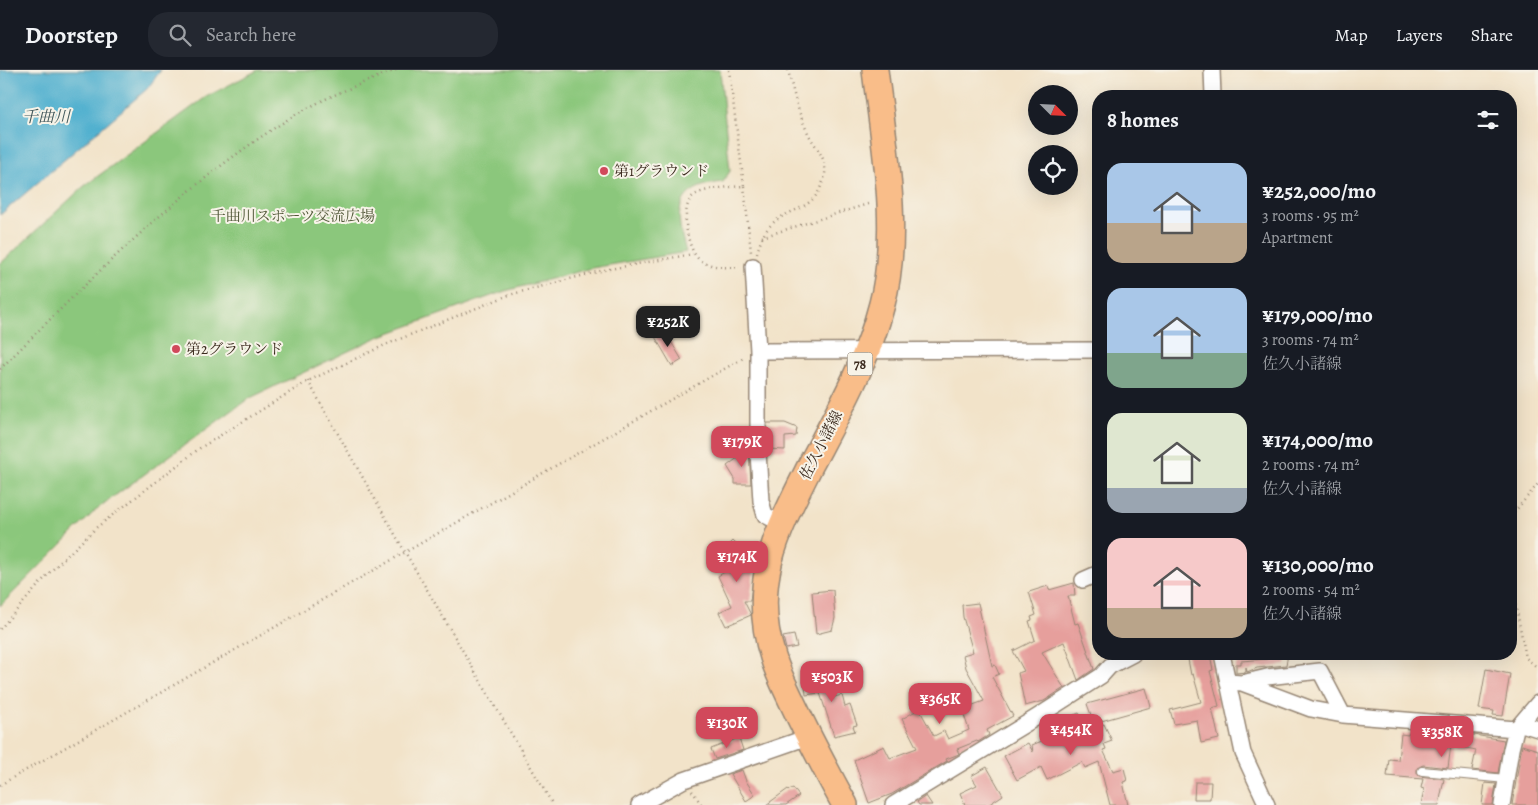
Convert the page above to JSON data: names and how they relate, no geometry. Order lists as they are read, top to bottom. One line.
{"streets":{"main road":["78","佐久小諸線"]},"water":["千曲川"],"parks":["千曲川スポーツ交流広場"],"places":["第1グラウンド","第2グラウンド"],"north":"bottom right","page":{"header":"Doorstep","search":"Search here","nav":["Map","Layers","Share"],"heading":"8 homes","list":[{"name":"¥252,000/mo","note":"3 rooms · 95 m² · Apartment"},{"name":"¥179,000/mo","note":"3 rooms · 74 m² · 佐久小諸線"},{"name":"¥174,000/mo","note":"2 rooms · 74 m² · 佐久小諸線"},{"name":"¥130,000/mo","note":"2 rooms · 54 m² · 佐久小諸線"}],"price":["¥252K","¥179K","¥174K","¥503K","¥365K","¥130K","¥454K","¥358K"]}}
